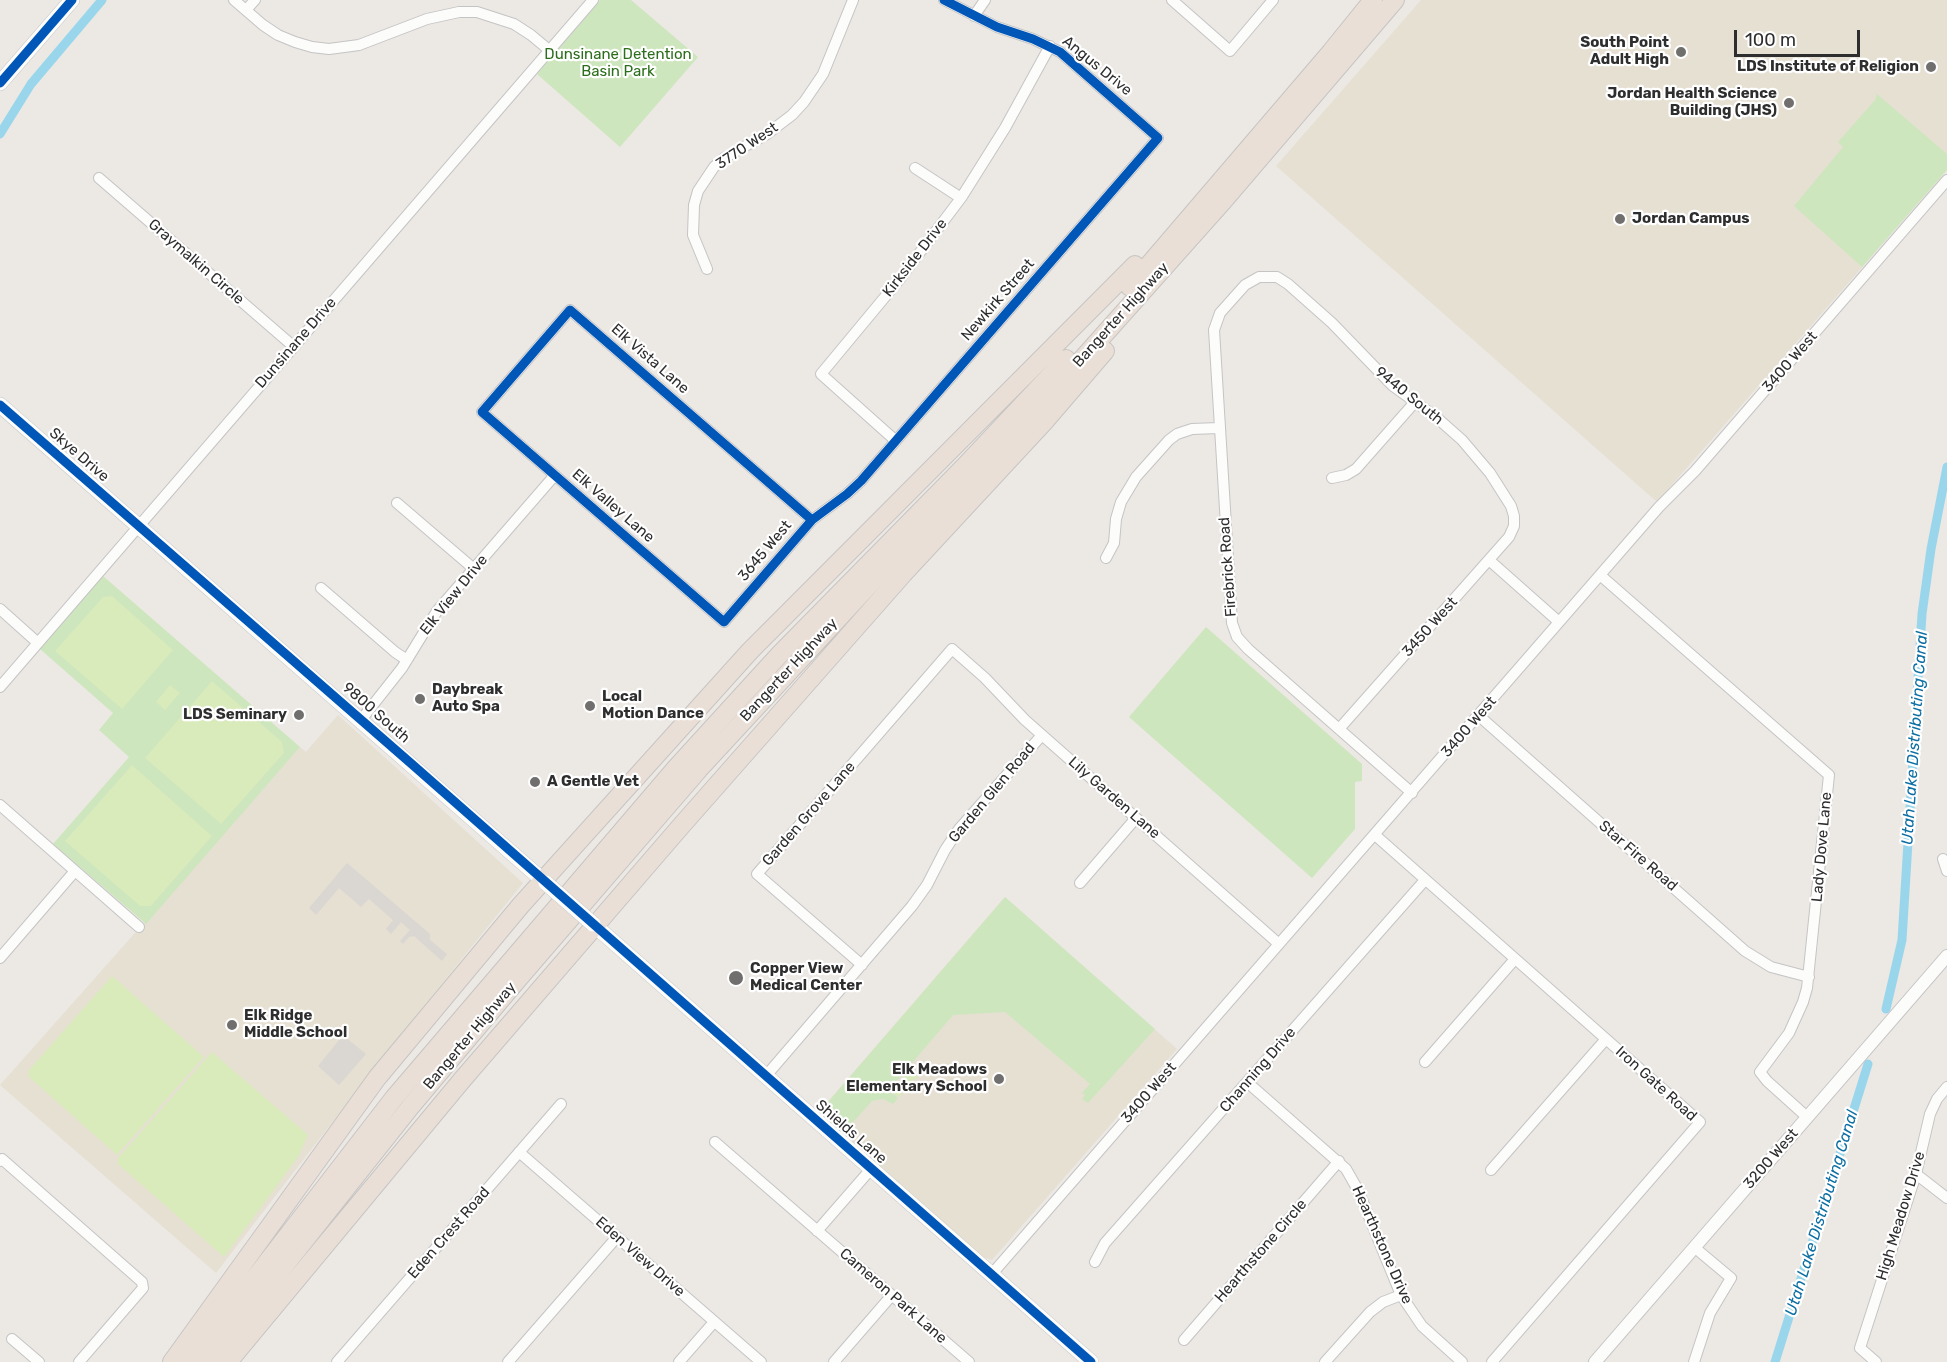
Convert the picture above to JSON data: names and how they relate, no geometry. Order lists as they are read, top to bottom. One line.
{"streets":{"highway":["Bangerter Highway"],"main road":["Skye Drive","9800 South","Shields Lane"],"street":["Angus Drive","3770 West","Kirkside Drive","Graymalkin Circle","Newkirk Street","Dunsinane Drive","Elk Vista Lane","3400 West","9440 South","Elk Valley Lane","3645 West","Firebrick Road","Elk View Drive","3450 West","Garden Glen Road","Lily Garden Lane","Garden Grove Lane","Lady Dove Lane","Star Fire Road","Channing Drive","Iron Gate Road","3200 West","High Meadow Drive","Eden Crest Road","Hearthstone Drive","Hearthstone Circle","Eden View Drive","Cameron Park Lane"]},"crossings":[["Angus Drive","Kirkside Drive"],["Angus Drive","Newkirk Street"],["Kirkside Drive","Newkirk Street"],["Graymalkin Circle","Dunsinane Drive"],["Newkirk Street","3645 West"],["Dunsinane Drive","Skye Drive"],["Dunsinane Drive","9800 South"],["Elk Vista Lane","Elk Valley Lane"],["Elk Vista Lane","3645 West"],["3400 West","Firebrick Road"],["3400 West","Lily Garden Lane"],["3400 West","Lady Dove Lane"],["3400 West","Star Fire Road"],["3400 West","Iron Gate Road"],["3400 West","Shields Lane"],["9440 South","Firebrick Road"],["9440 South","3450 West"],["Skye Drive","9800 South"],["Elk Valley Lane","3645 West"],["Elk Valley Lane","Elk View Drive"],["Firebrick Road","3450 West"],["Elk View Drive","9800 South"],["9800 South","Shields Lane"],["Garden Glen Road","Lily Garden Lane"],["Garden Glen Road","Garden Grove Lane"],["Garden Glen Road","Shields Lane"],["Lily Garden Lane","Garden Grove Lane"],["Lady Dove Lane","Star Fire Road"],["Lady Dove Lane","3200 West"],["Channing Drive","Iron Gate Road"],["Channing Drive","Hearthstone Drive"],["Eden Crest Road","Eden View Drive"],["Hearthstone Drive","Hearthstone Circle"]],"water":["Utah Lake Distributing Canal"],"parks":["Dunsinane Detention Basin Park"],"places":["South Point Adult High","LDS Institute of Religion","Jordan Health Science Building (JHS)","Jordan Campus","Daybreak Auto Spa","Local Motion Dance","LDS Seminary","A Gentle Vet","Copper View Medical Center","Elk Ridge Middle School","Elk Meadows Elementary School"],"scale_bar":"100 m"}
